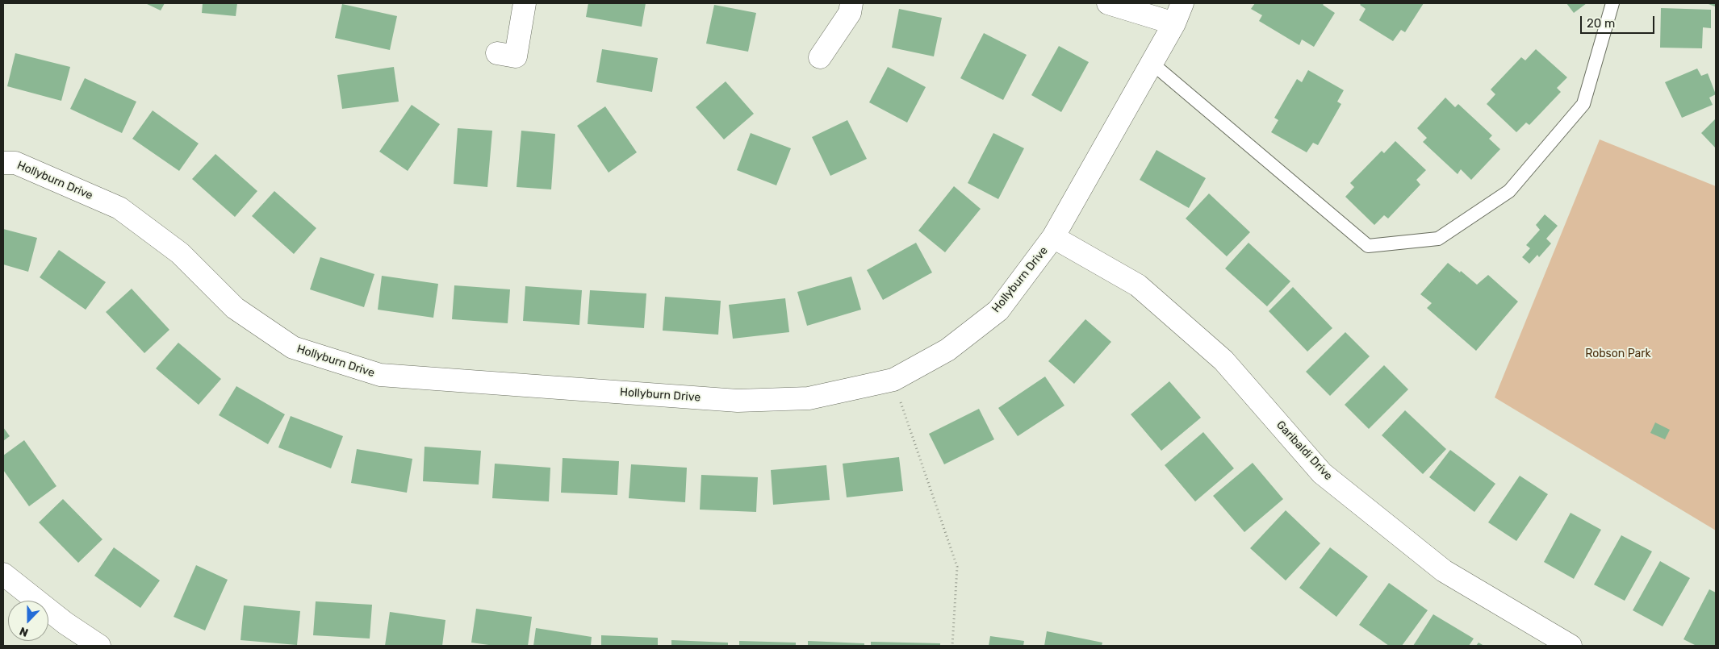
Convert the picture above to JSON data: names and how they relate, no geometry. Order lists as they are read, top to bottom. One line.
{"streets":{"street":["Hollyburn Drive","Garibaldi Drive"]},"crossings":[["Hollyburn Drive","Garibaldi Drive"]],"parks":["Robson Park"],"scale_bar":"20 m","north":"bottom"}
